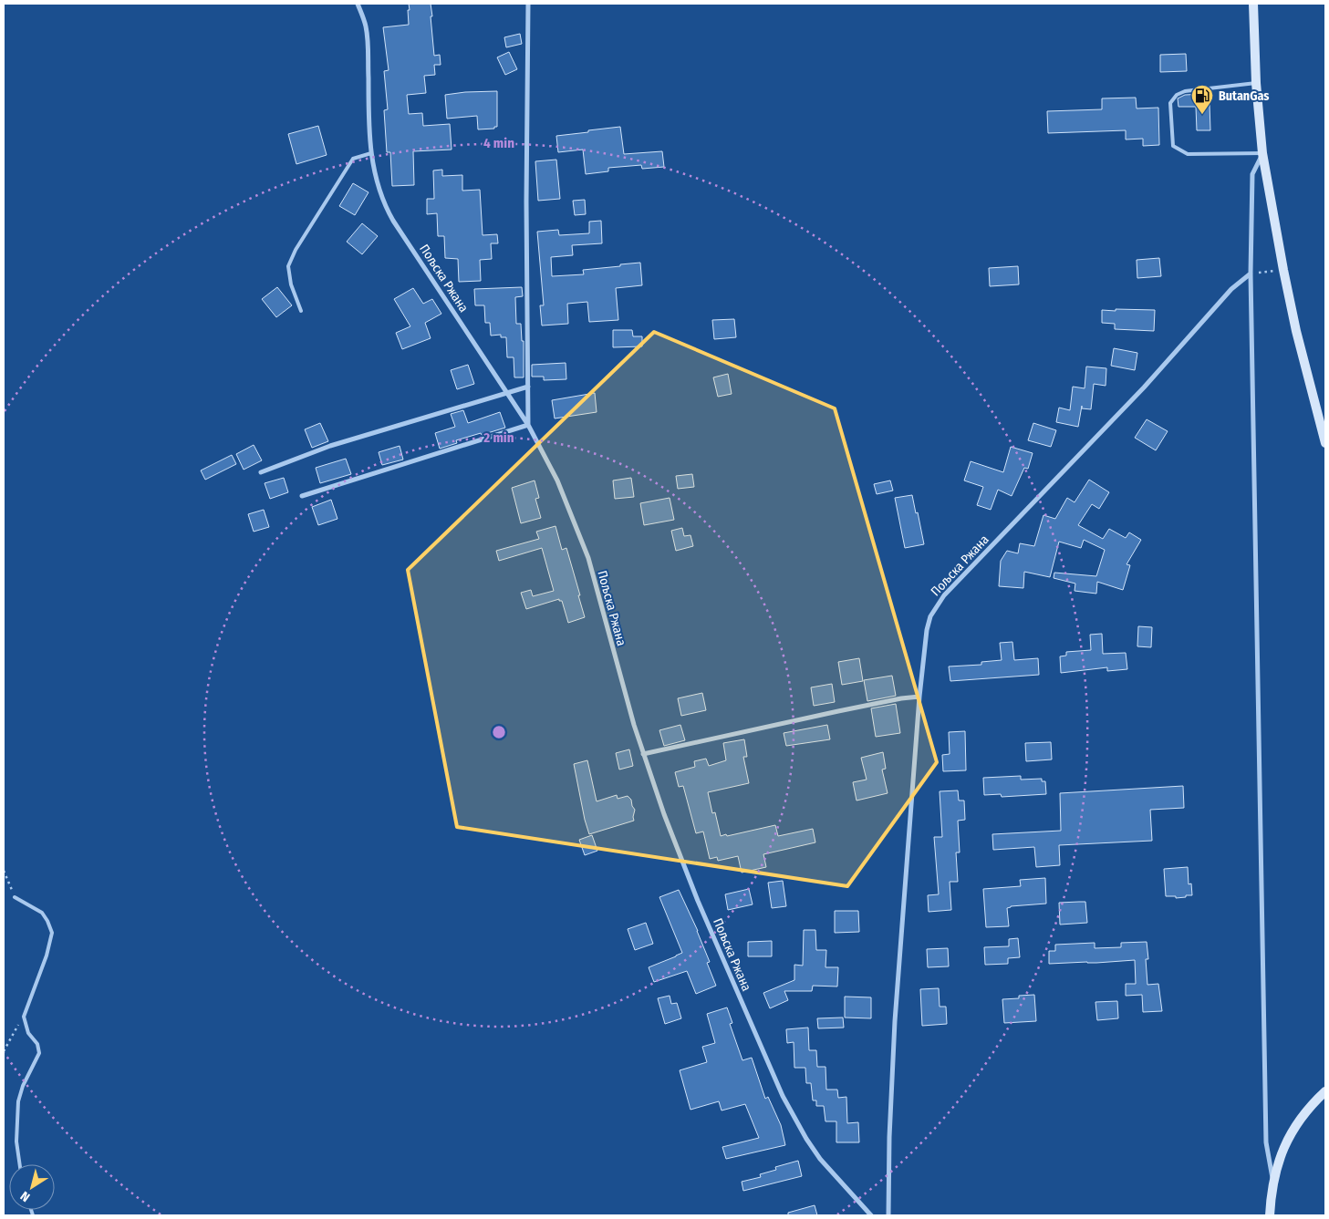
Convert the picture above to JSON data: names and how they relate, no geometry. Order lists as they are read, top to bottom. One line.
{"streets":{"street":["Пољска Ржана"]},"places":{"fuel station":["ButanGas"]},"north":"bottom left","rings":["4 min","2 min"]}
